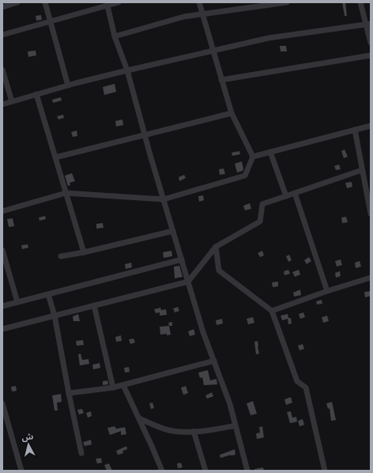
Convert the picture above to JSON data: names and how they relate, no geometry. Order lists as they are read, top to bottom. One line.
{"north":"top"}
